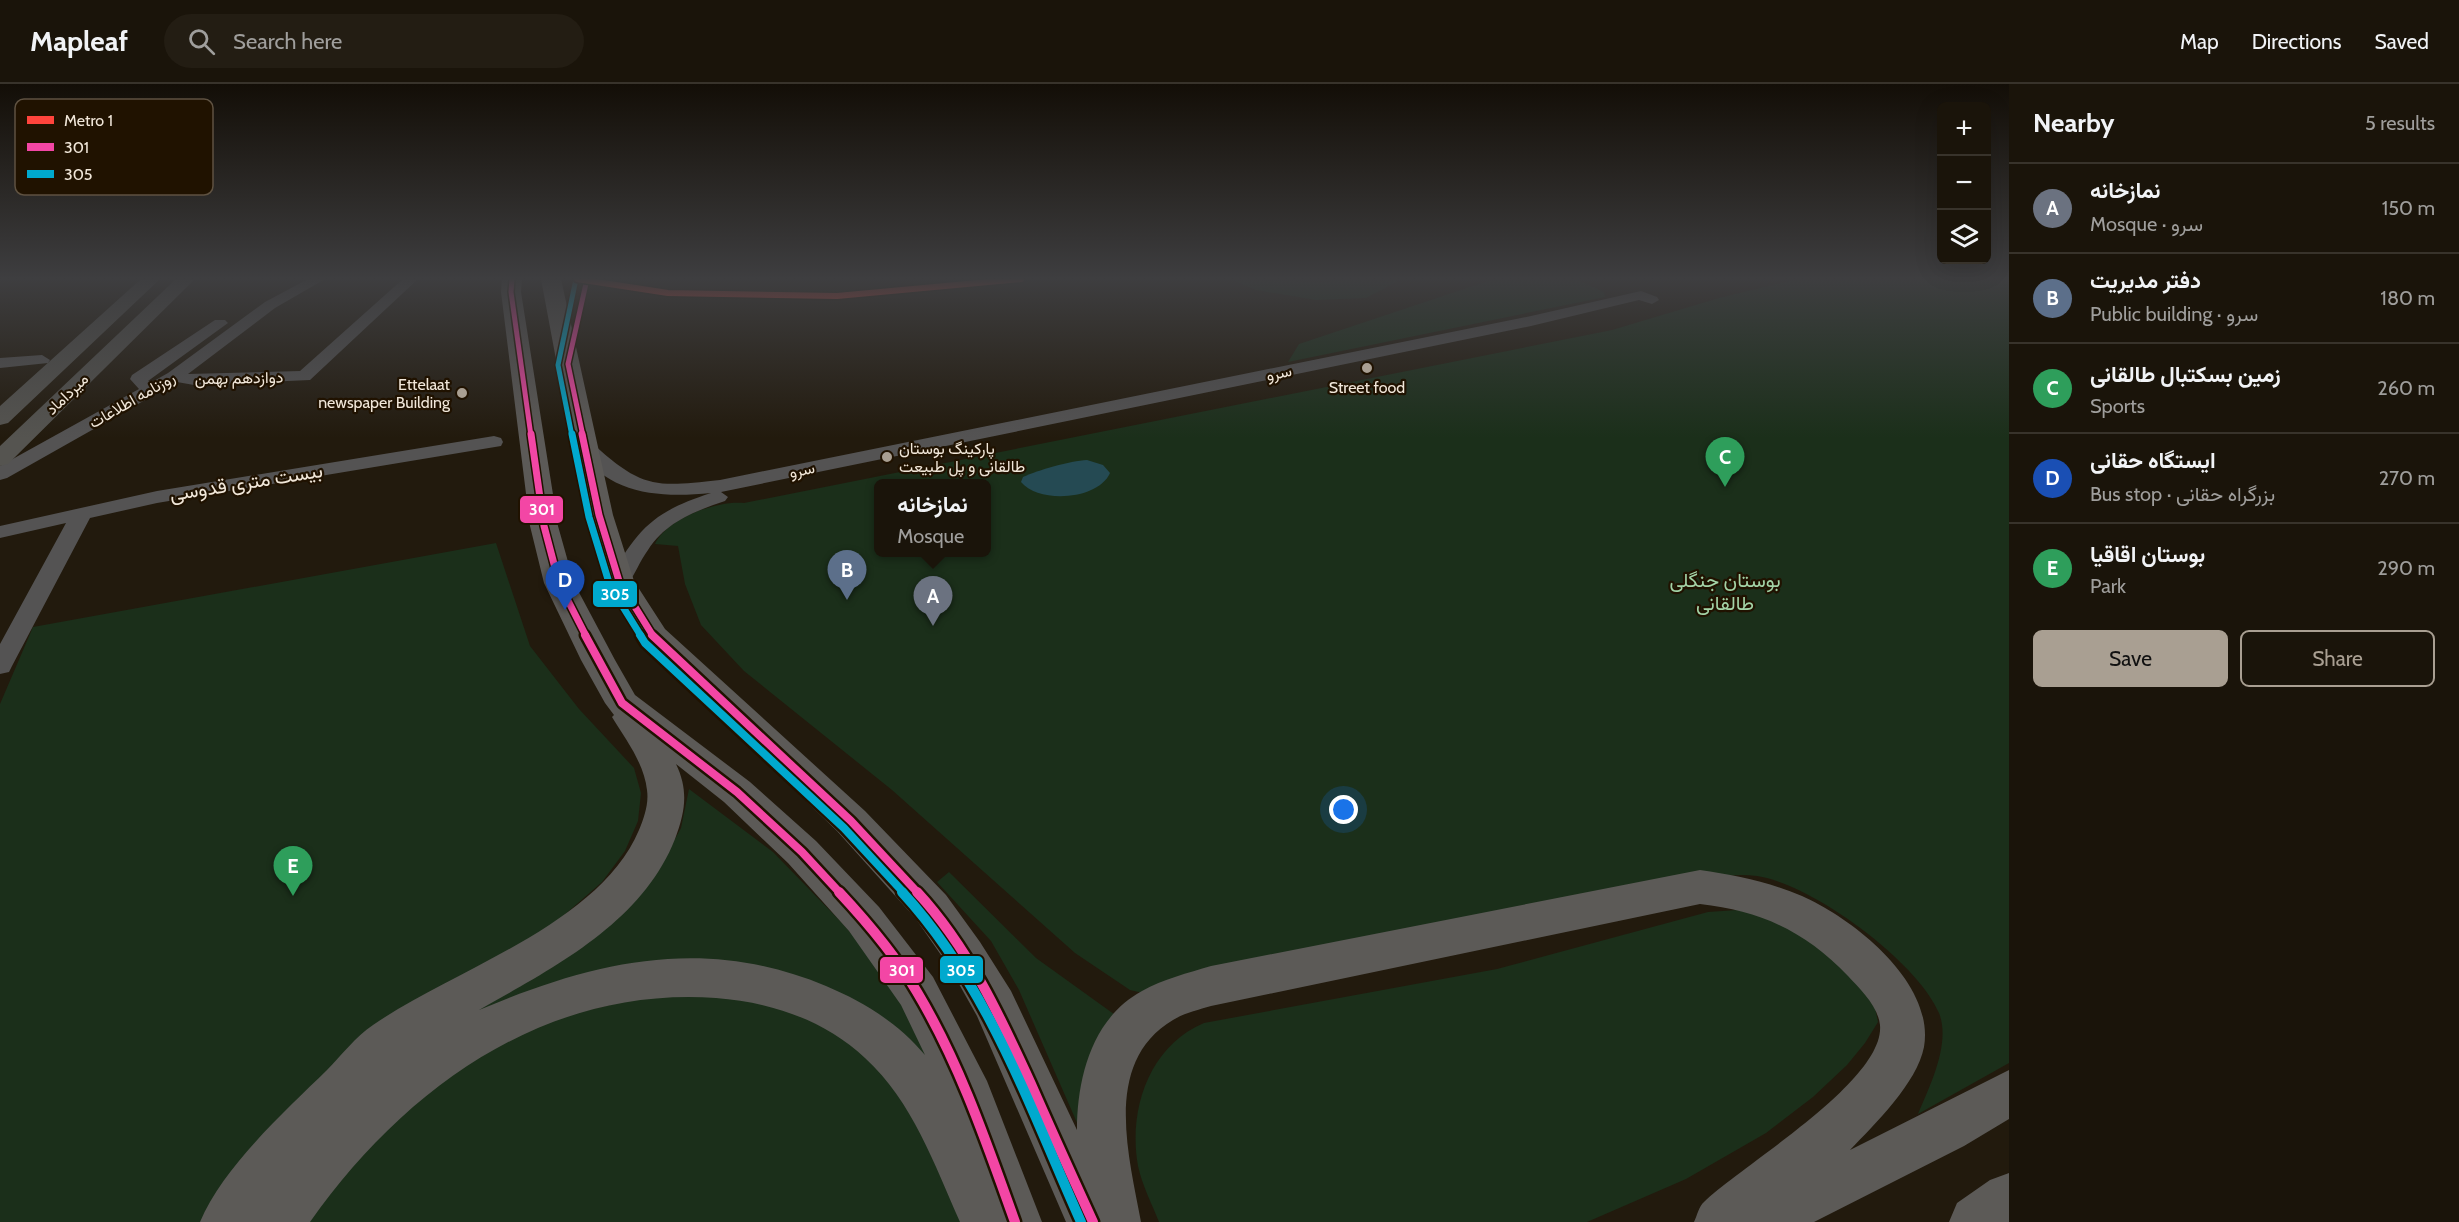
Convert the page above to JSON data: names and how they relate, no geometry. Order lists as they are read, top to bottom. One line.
{"streets":{"main road":["میرداماد"],"street":["سرو","دوازدهم بهمن","روزنامه اطلاعات","بیست متری قدوسی"]},"crossings":[["دوازدهم بهمن","روزنامه اطلاعات"]],"parks":["بوستان جنگلی طالقانی"],"places":["Street food","Ettelaat newspaper Building","پارکینگ بوستان طالقانی و پل طبیعت"],"lines":["transit line 301","transit line 305"],"legend":["Metro 1","301","305"],"page":{"header":"Mapleaf","search":"Search here","nav":["Map","Directions","Saved"],"heading":["Nearby","5 results"],"map_buttons":["+","−"],"list":[{"mark":"A","name":"نمازخانه","note":"Mosque · سرو","value":"150 m"},{"mark":"B","name":"دفتر مدیریت","note":"Public building · سرو","value":"180 m"},{"mark":"C","name":"زمین بسکتبال طالقانی","note":"Sports","value":"260 m"},{"mark":"D","name":"ایستگاه حقانی","note":"Bus stop · بزرگراه حقانی","value":"270 m"},{"mark":"E","name":"بوستان اقاقیا","note":"Park","value":"290 m"}],"pins":["C","B","D","A","E"],"popup":["نمازخانه","Mosque"],"buttons":["Save","Share"]}}
